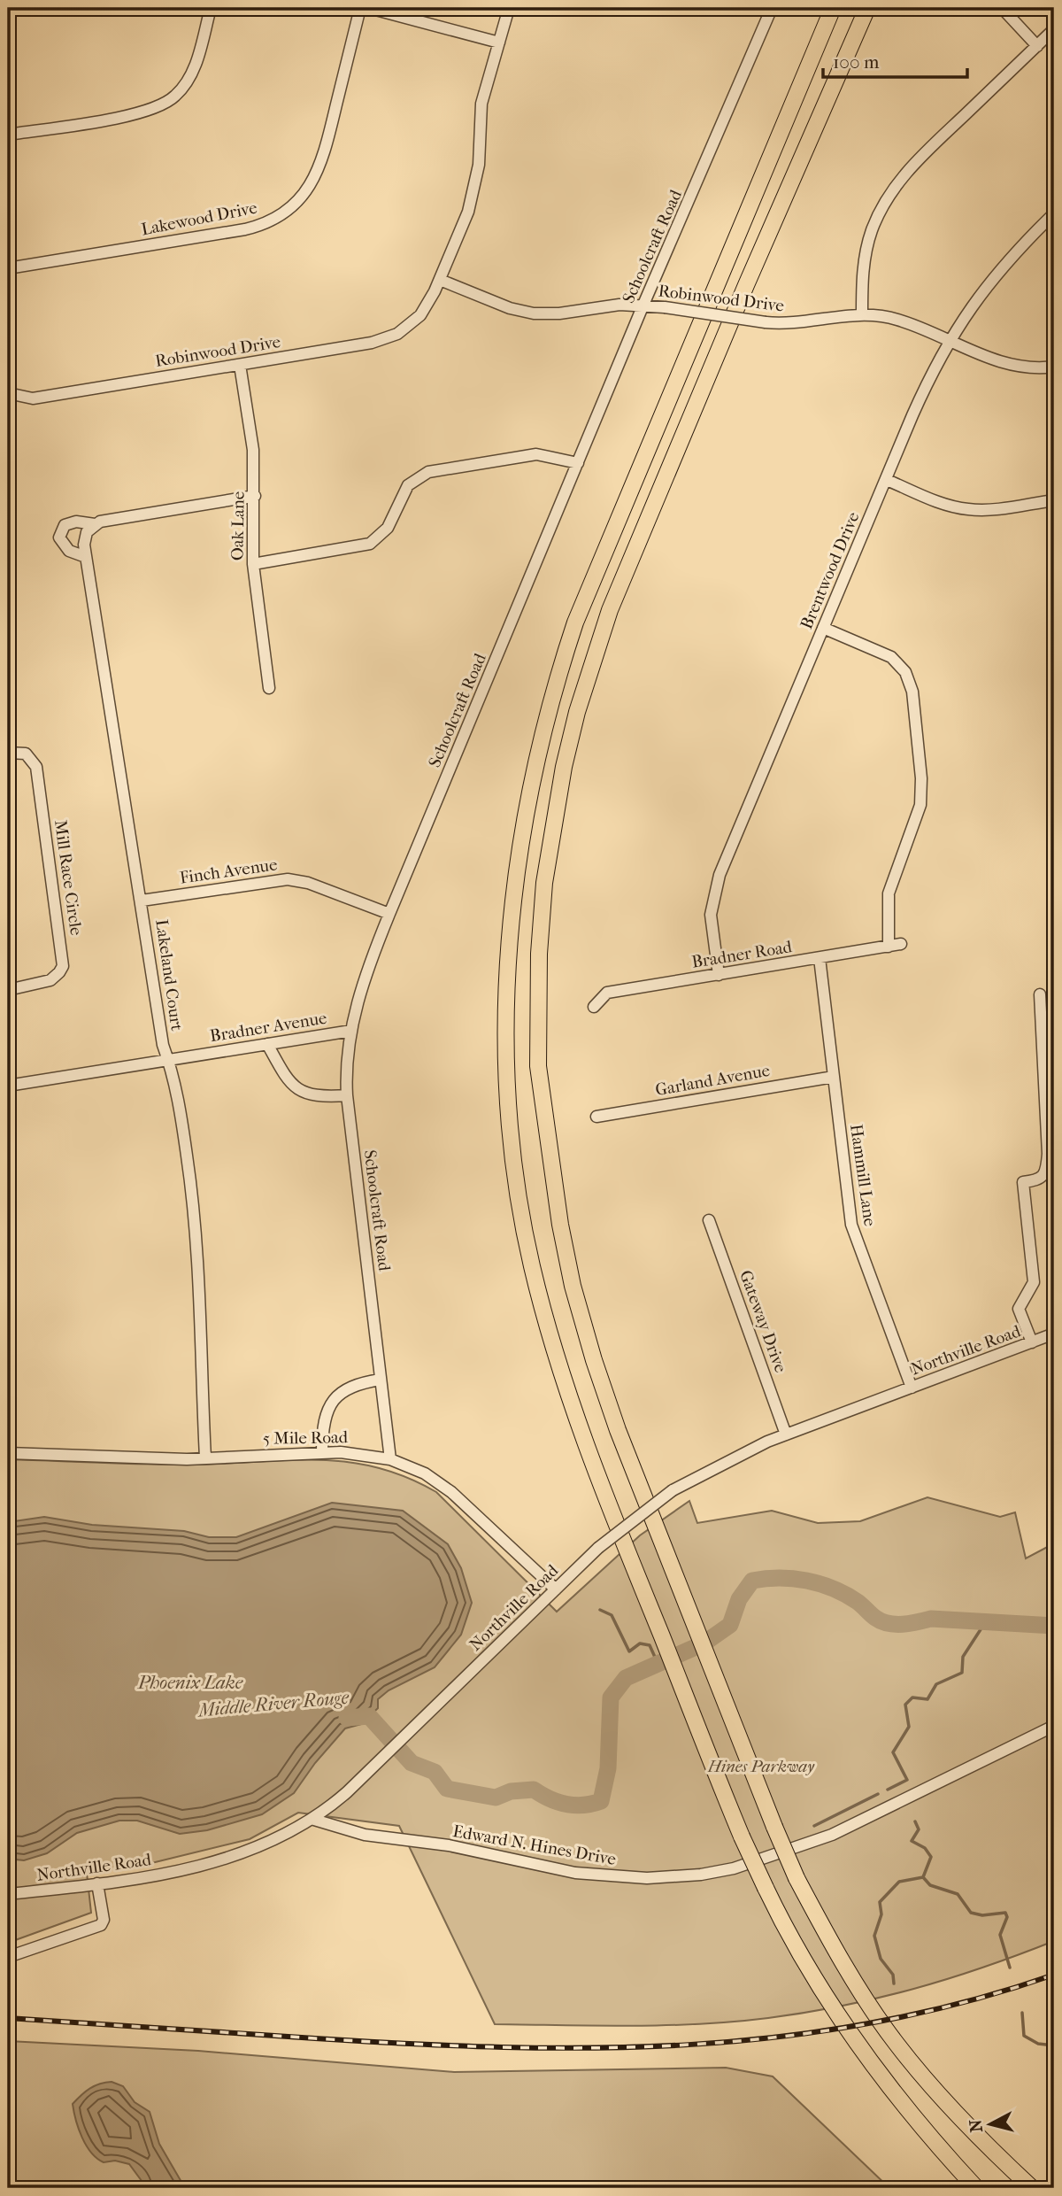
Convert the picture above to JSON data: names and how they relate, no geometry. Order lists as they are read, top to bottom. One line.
{"streets":{"street":["Lakewood Drive","Schoolcraft Road","Robinwood Drive","Oak Lane","Brentwood Drive","Finch Avenue","Mill Race Circle","Bradner Road","Lakeland Court","Bradner Avenue","Garland Avenue","Hammill Lane","Gateway Drive","Northville Road","5 Mile Road","Edward N. Hines Drive"]},"crossings":[["Schoolcraft Road","Robinwood Drive"],["Schoolcraft Road","Finch Avenue"],["Schoolcraft Road","Bradner Avenue"],["Schoolcraft Road","5 Mile Road"],["Robinwood Drive","Oak Lane"],["Robinwood Drive","Brentwood Drive"],["Brentwood Drive","Bradner Road"],["Finch Avenue","Lakeland Court"],["Bradner Road","Hammill Lane"],["Lakeland Court","Bradner Avenue"],["Lakeland Court","5 Mile Road"],["Garland Avenue","Hammill Lane"],["Hammill Lane","Northville Road"],["Gateway Drive","Northville Road"],["Northville Road","5 Mile Road"],["Northville Road","Edward N. Hines Drive"]],"water":["Phoenix Lake","Middle River Rouge"],"parks":["Hines Parkway"],"scale_bar":"100 m","north":"left"}
